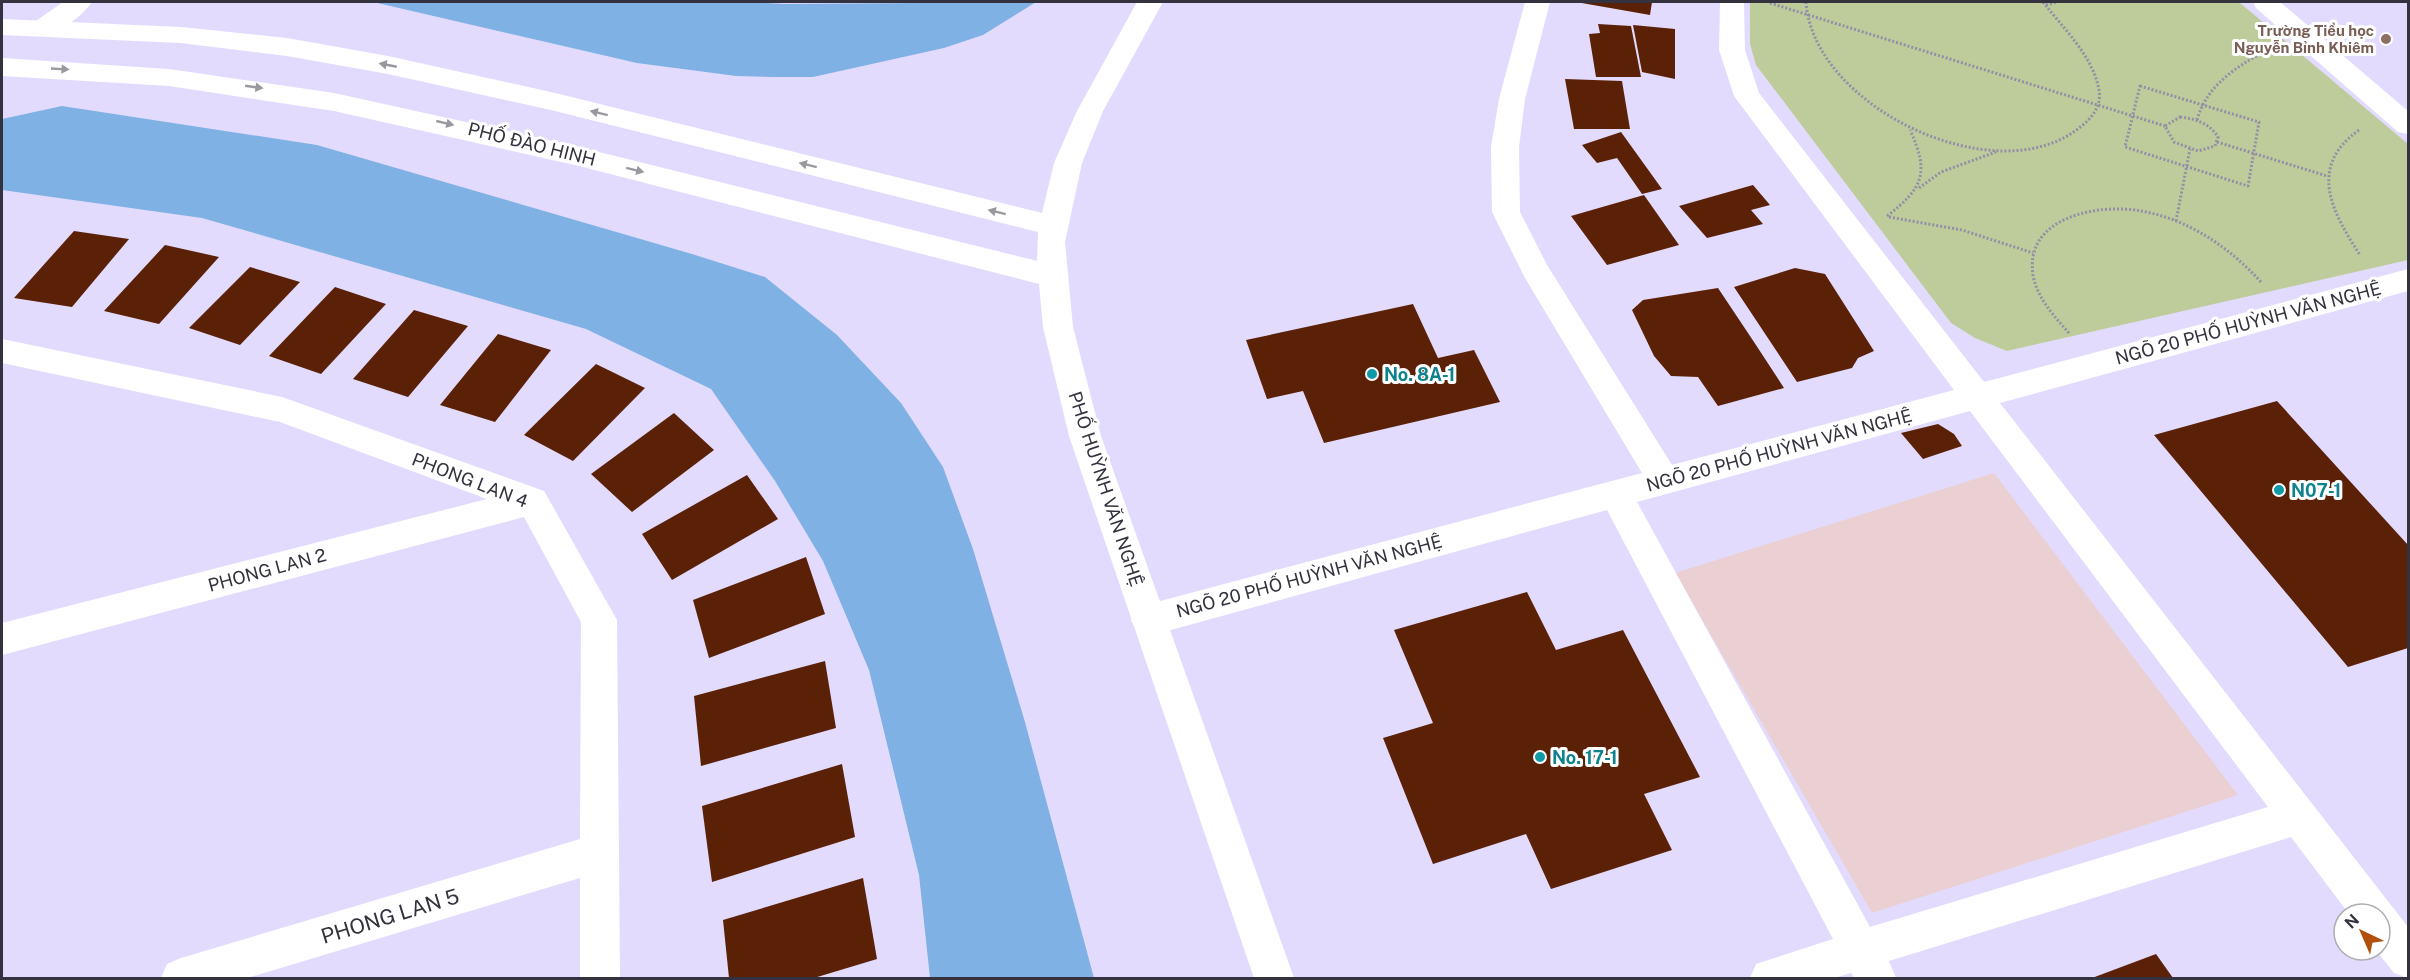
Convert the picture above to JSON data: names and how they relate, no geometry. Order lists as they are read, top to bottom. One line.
{"streets":{"street":["PHỐ ĐÀO HINH","NGÕ 20 PHỐ HUỲNH VĂN NGHỆ","PHONG LAN 4","PHỐ HUỲNH VĂN NGHỆ","PHONG LAN 2","PHONG LAN 5"]},"crossings":[["PHỐ ĐÀO HINH","PHỐ HUỲNH VĂN NGHỆ"],["NGÕ 20 PHỐ HUỲNH VĂN NGHỆ","PHỐ HUỲNH VĂN NGHỆ"],["PHONG LAN 4","PHONG LAN 2"],["PHONG LAN 4","PHONG LAN 5"]],"places":["Trường Tiểu học Nguyễn Bỉnh Khiêm","No. 8A-1","N07-1","No. 17-1"],"north":"top left"}
